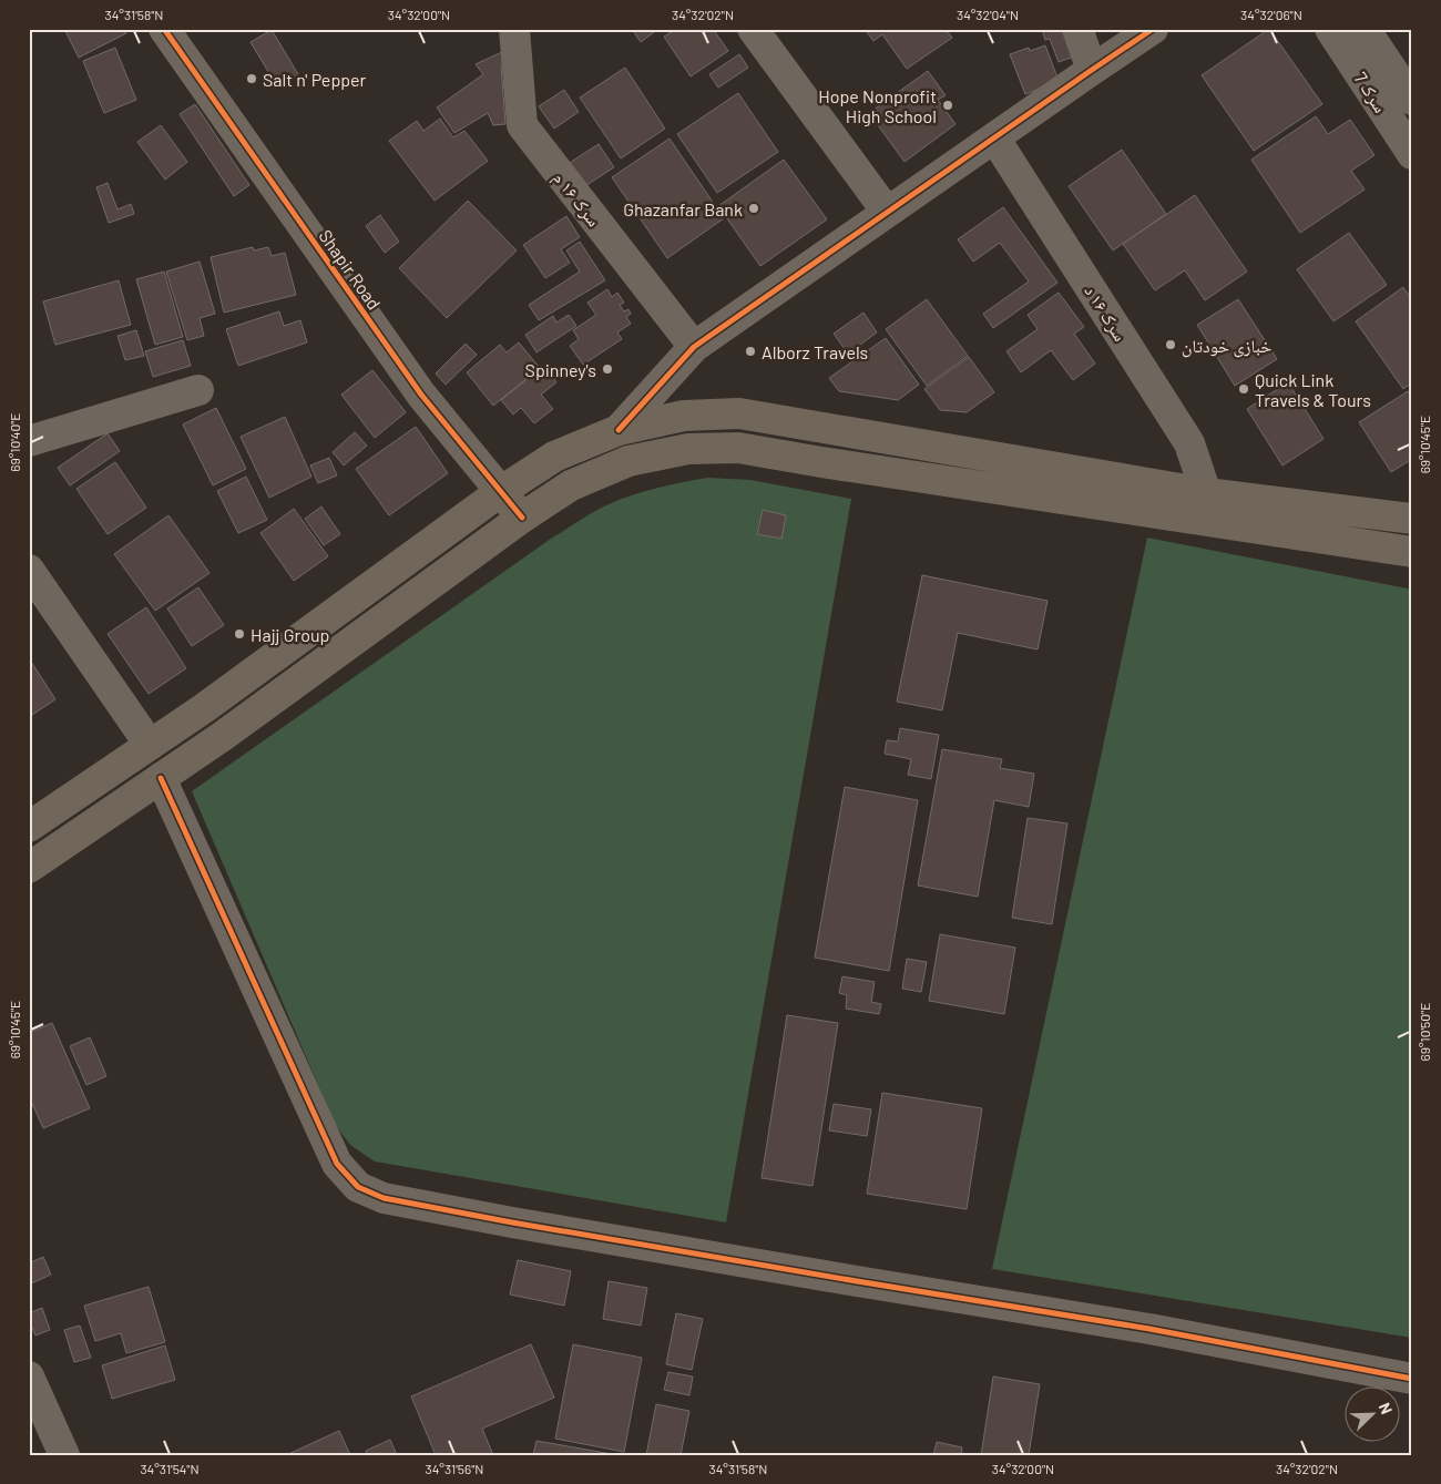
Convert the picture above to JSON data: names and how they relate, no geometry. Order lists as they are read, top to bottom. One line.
{"streets":{"street":["سرک 7","سرک ۱۶ م","Shapir Road","سرک ۱۶ د"]},"places":["Salt n' Pepper","Hope Nonprofit High School","Ghazanfar Bank","خبازی خودتان","Alborz Travels","Spinney's","Quick Link Travels & Tours","Hajj Group"],"north":"top right","coordinates":["34°31'58\"N","34°32'00\"N","34°32'02\"N","34°32'04\"N","34°32'06\"N","69°10'40\"E","69°10'45\"E","69°10'50\"E","34°31'54\"N","34°31'56\"N"]}
